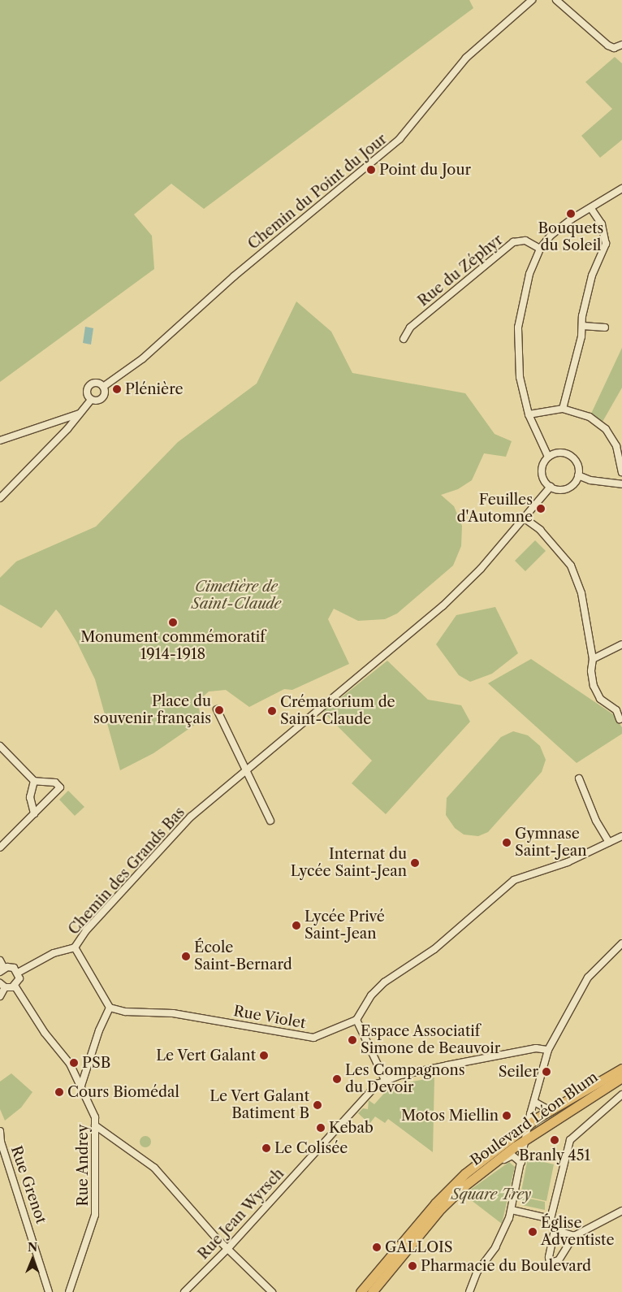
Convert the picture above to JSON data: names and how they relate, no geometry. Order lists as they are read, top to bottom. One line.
{"streets":{"main road":["Boulevard Léon Blum"],"street":["Chemin du Point du Jour","Rue du Zéphyr","Chemin des Grands Bas","Rue Violet","Rue Andrey","Rue Grenot","Rue Jean Wyrsch"]},"parks":["Cimetière de Saint-Claude","Square Trey"],"places":["Point du Jour","Bouquets du Soleil","Plénière","Feuilles d'Automne","Monument commémoratif 1914-1918","Place du souvenir français","Crématorium de Saint-Claude","Gymnase Saint-Jean","Internat du Lycée Saint-Jean","Lycée Privé Saint-Jean","École Saint-Bernard","Espace Associatif Simone de Beauvoir","Le Vert Galant","PSB","Seiler","Les Compagnons du Devoir","Cours Biomédal","Le Vert Galant Batiment B","Motos Miellin","Kebab","Branly 451","Le Colisée","Église Adventiste","GALLOIS","Pharmacie du Boulevard"],"north":"top"}
